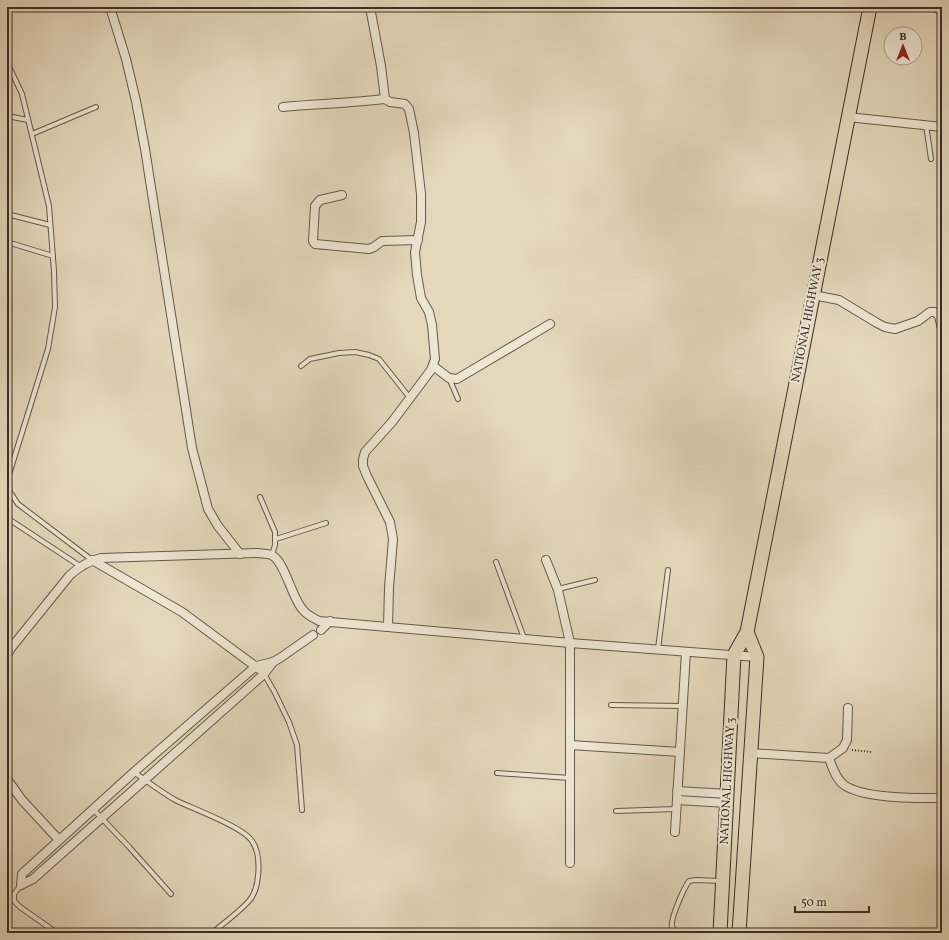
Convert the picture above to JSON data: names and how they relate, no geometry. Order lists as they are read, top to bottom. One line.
{"streets":{"highway":["NATIONAL HIGHWAY 3"]},"scale_bar":"50 m","north":"top"}
